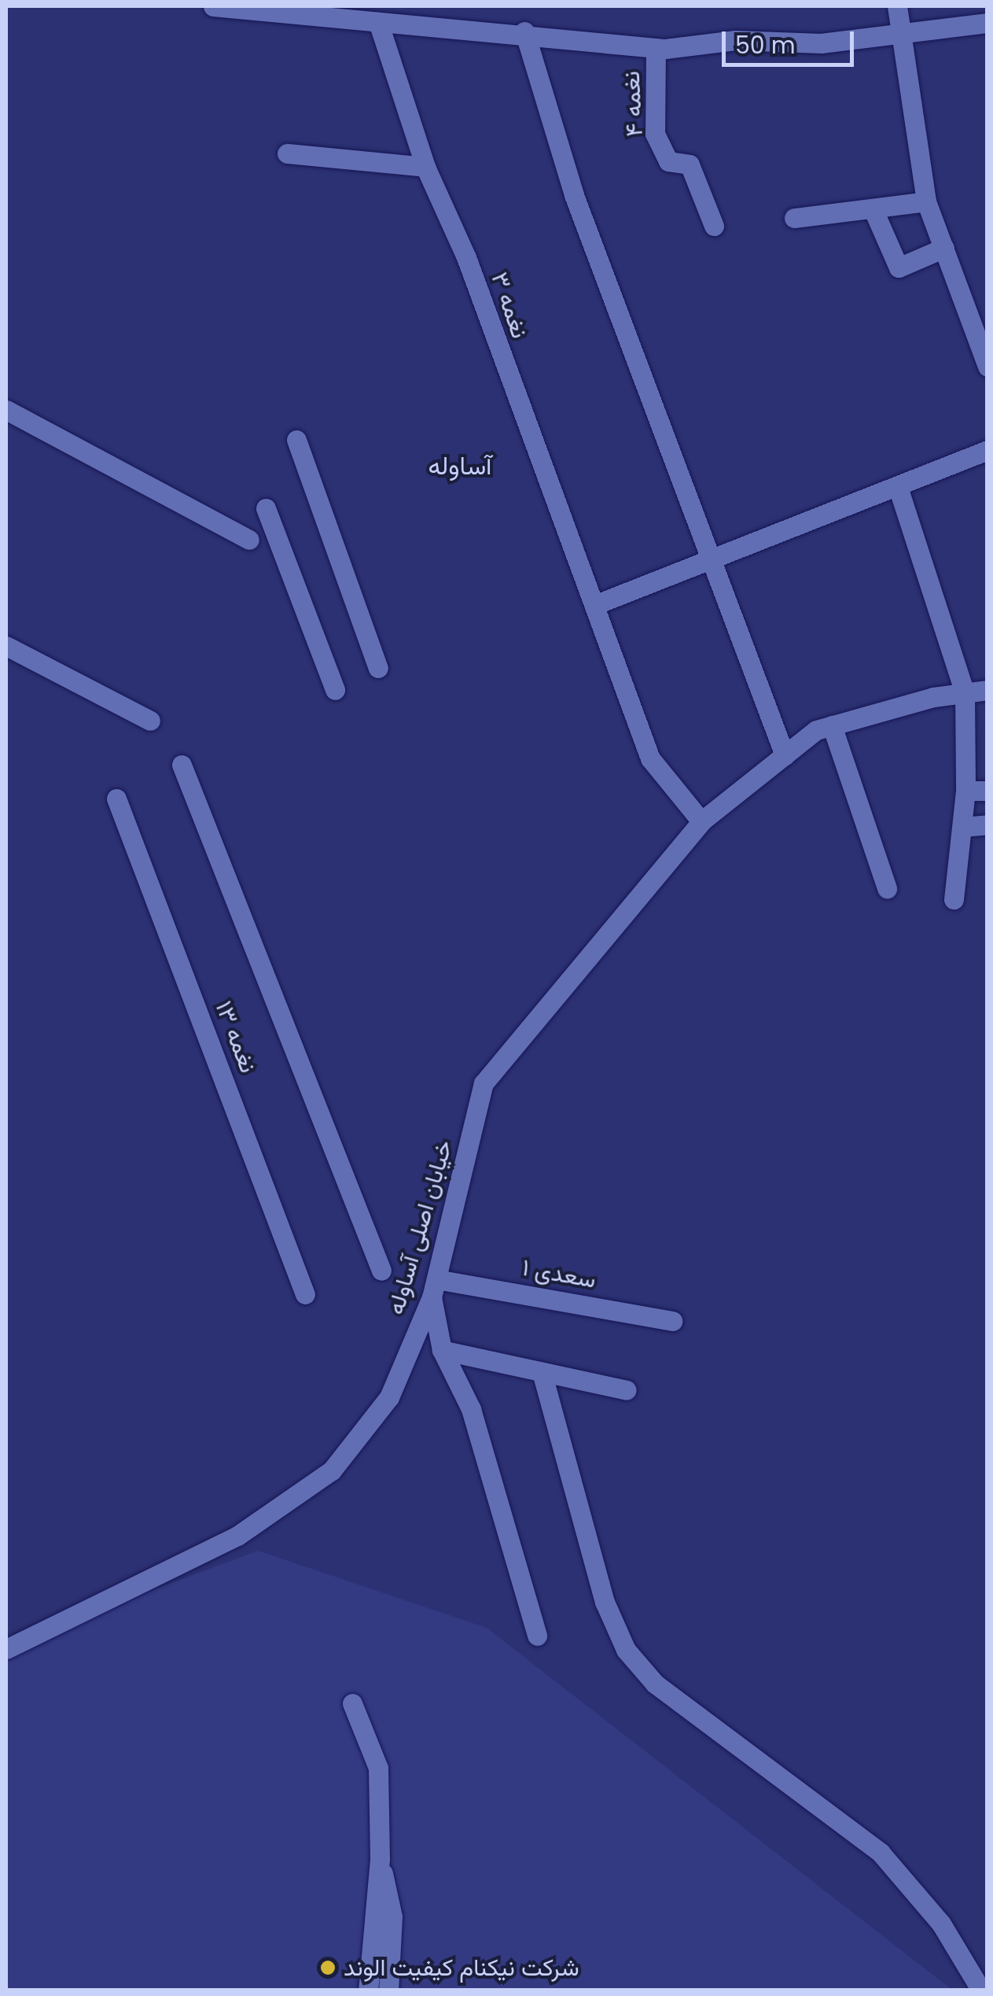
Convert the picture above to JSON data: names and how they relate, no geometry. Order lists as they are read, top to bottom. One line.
{"streets":{"street":["نغمه ۴","نغمه ۳","نغمه ۱۳","خیابان اصلی آساوله","سعدی ۱"]},"crossings":[["خیابان اصلی آساوله","سعدی ۱"]],"districts":["آساوله"],"places":["شرکت نیکنام کیفیت الوند"],"scale_bar":"50 m"}
